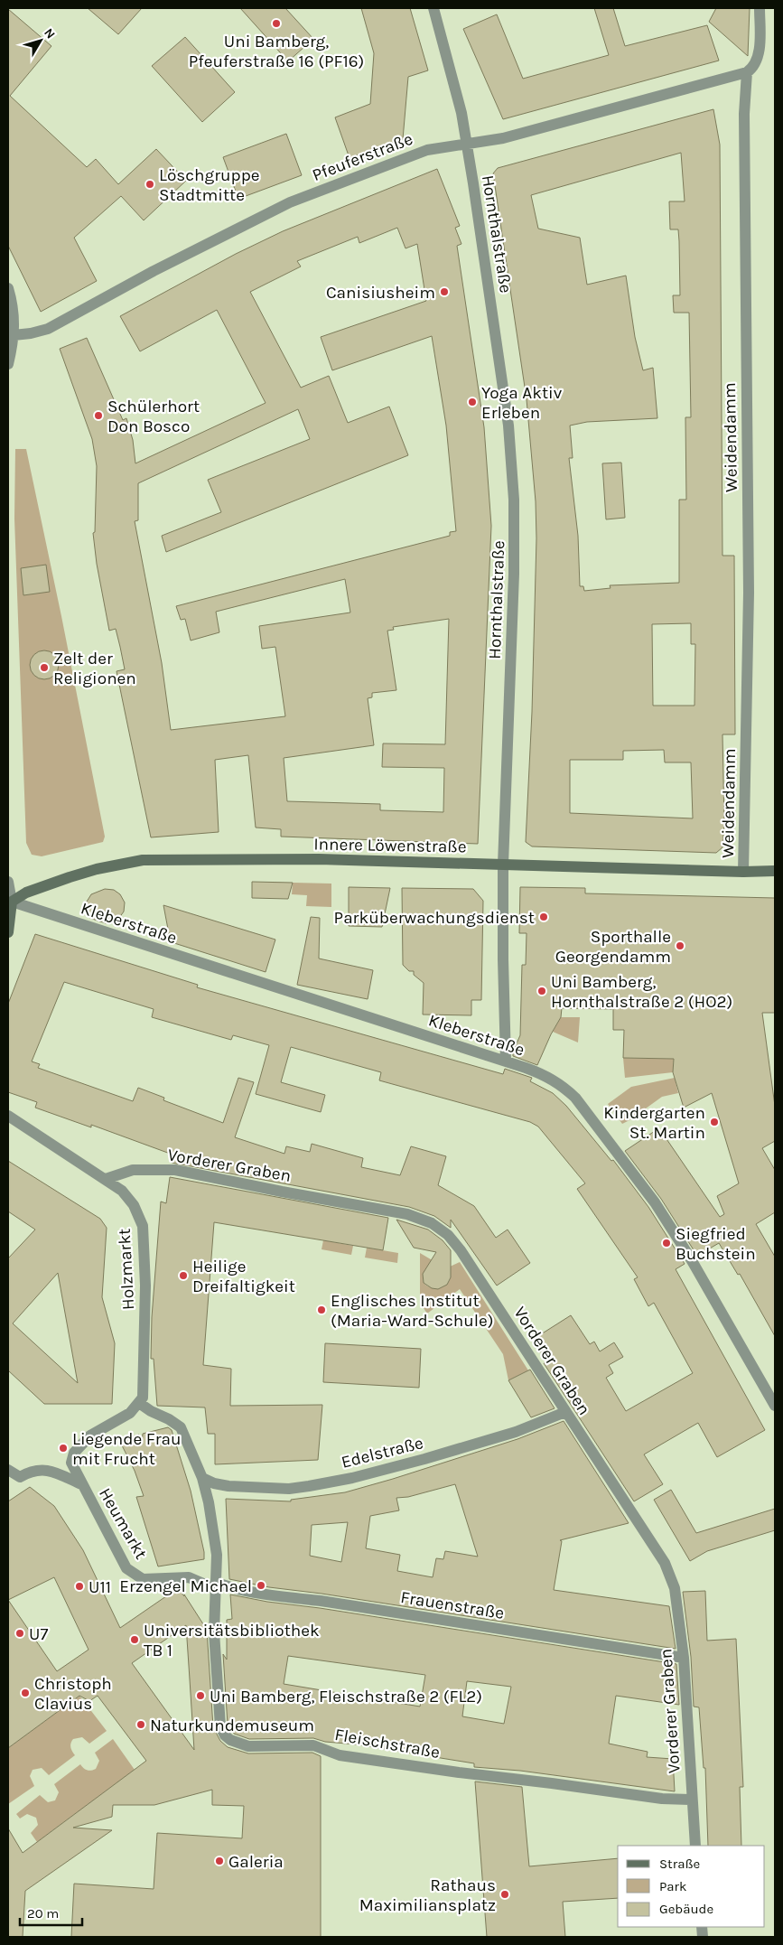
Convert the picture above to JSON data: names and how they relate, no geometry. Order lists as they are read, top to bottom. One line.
{"streets":{"street":["Pfeuferstraße","Hornthalstraße","Weidendamm","Innere Löwenstraße","Kleberstraße","Vorderer Graben","Holzmarkt","Edelstraße","Heumarkt","Frauenstraße","Fleischstraße"]},"crossings":[["Pfeuferstraße","Hornthalstraße"],["Pfeuferstraße","Weidendamm"],["Hornthalstraße","Innere Löwenstraße"],["Hornthalstraße","Kleberstraße"],["Weidendamm","Innere Löwenstraße"],["Innere Löwenstraße","Kleberstraße"],["Vorderer Graben","Holzmarkt"],["Vorderer Graben","Edelstraße"],["Vorderer Graben","Frauenstraße"],["Vorderer Graben","Fleischstraße"],["Holzmarkt","Heumarkt"],["Holzmarkt","Fleischstraße"],["Edelstraße","Fleischstraße"],["Heumarkt","Frauenstraße"],["Heumarkt","Fleischstraße"],["Frauenstraße","Fleischstraße"]],"places":["Uni Bamberg, Pfeuferstraße 16 (PF16)","Löschgruppe Stadtmitte","Canisiusheim","Yoga Aktiv Erleben","Schülerhort Don Bosco","Zelt der Religionen","Parküberwachungsdienst","Sporthalle Georgendamm","Uni Bamberg, Hornthalstraße 2 (HO2)","Kindergarten St. Martin","Siegfried Buchstein","Heilige Dreifaltigkeit","Englisches Institut (Maria-Ward-Schule)","Liegende Frau mit Frucht","Erzengel Michael","U11","U7","Universitätsbibliothek TB 1","Christoph Clavius","Uni Bamberg, Fleischstraße 2 (FL2)","Naturkundemuseum","Galeria","Rathaus Maximiliansplatz"],"legend":["Straße","Park","Gebäude"],"scale_bar":"20 m","north":"top right"}
